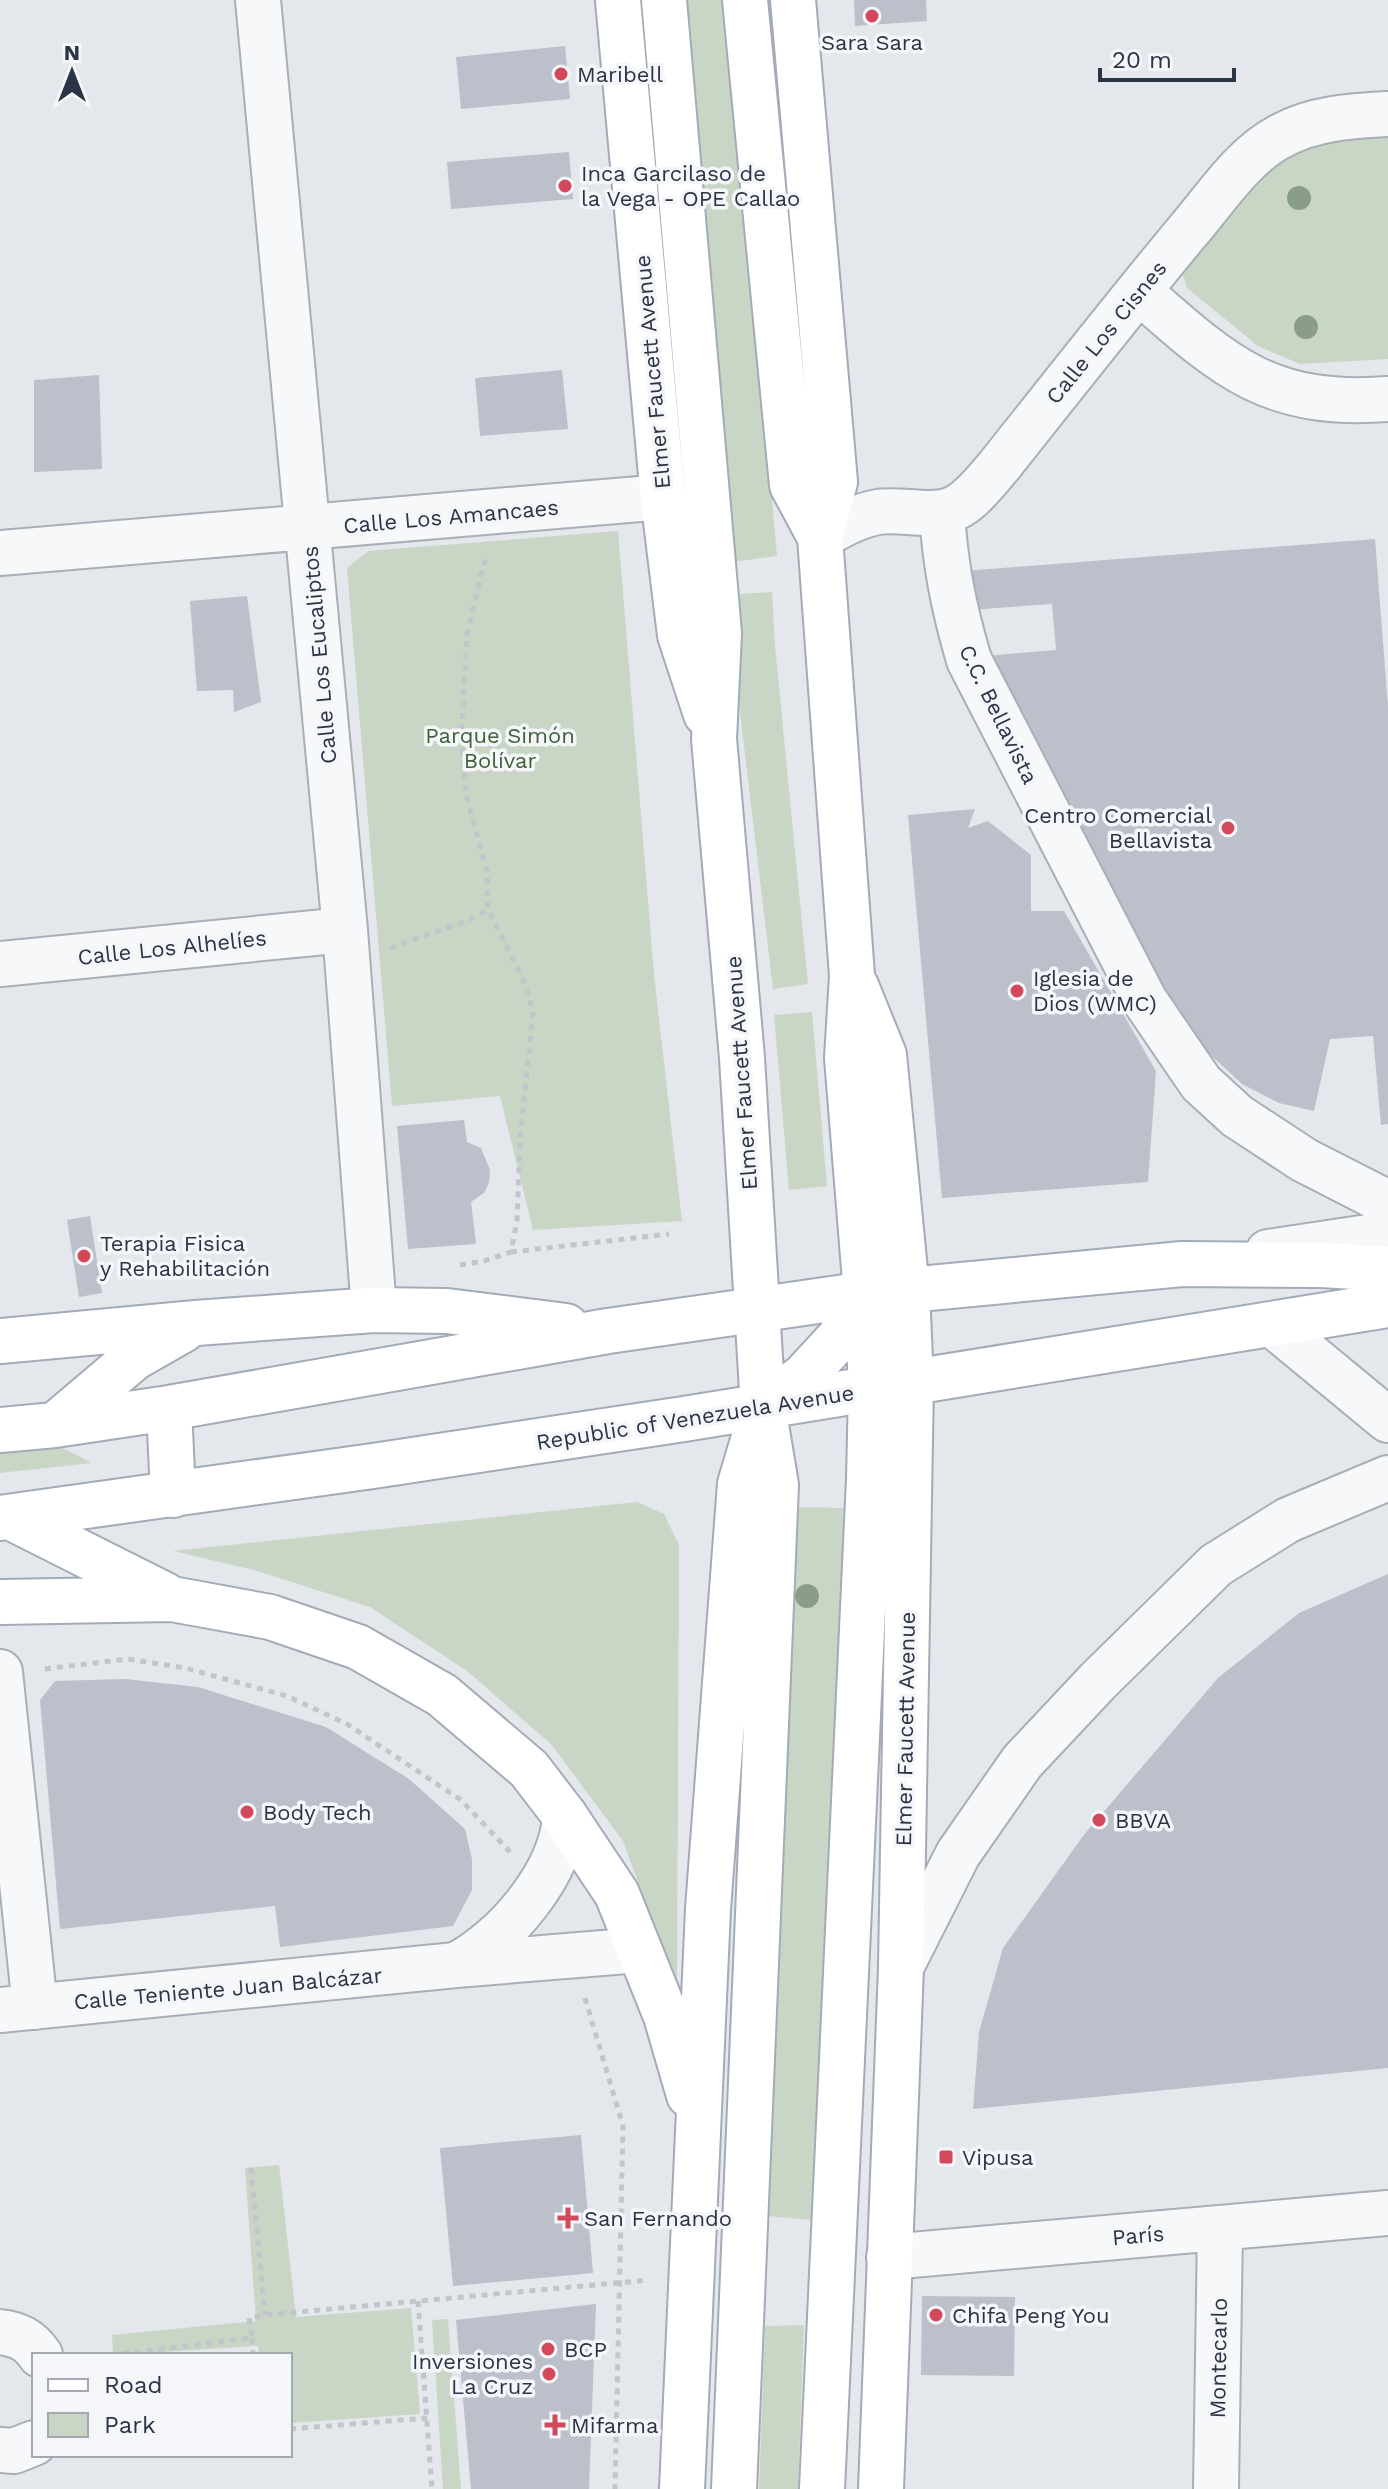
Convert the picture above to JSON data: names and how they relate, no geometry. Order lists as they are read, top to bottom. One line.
{"streets":{"main road":["Elmer Faucett Avenue","Republic of Venezuela Avenue"],"street":["Calle Los Cisnes","Calle Los Amancaes","Calle Los Eucaliptos","C.C. Bellavista","Calle Los Alhelíes","Calle Teniente Juan Balcázar","París","Montecarlo"]},"crossings":[["Calle Los Cisnes","C.C. Bellavista"],["Elmer Faucett Avenue","Calle Los Amancaes"],["Elmer Faucett Avenue","Republic of Venezuela Avenue"],["Elmer Faucett Avenue","París"],["Calle Los Amancaes","Calle Los Eucaliptos"],["Calle Los Eucaliptos","Calle Los Alhelíes"],["París","Montecarlo"]],"parks":["Parque Simón Bolívar"],"places":{"other":["Sara Sara","Maribell","Inca Garcilaso de la Vega - OPE Callao","Centro Comercial Bellavista","Iglesia de Dios (WMC)","Terapia Fisica y Rehabilitación","Body Tech","BBVA","Chifa Peng You","BCP","Inversiones La Cruz"],"transit":["Vipusa"],"health":["San Fernando","Mifarma"]},"legend":["Road","Park"],"scale_bar":"20 m","north":"top"}
